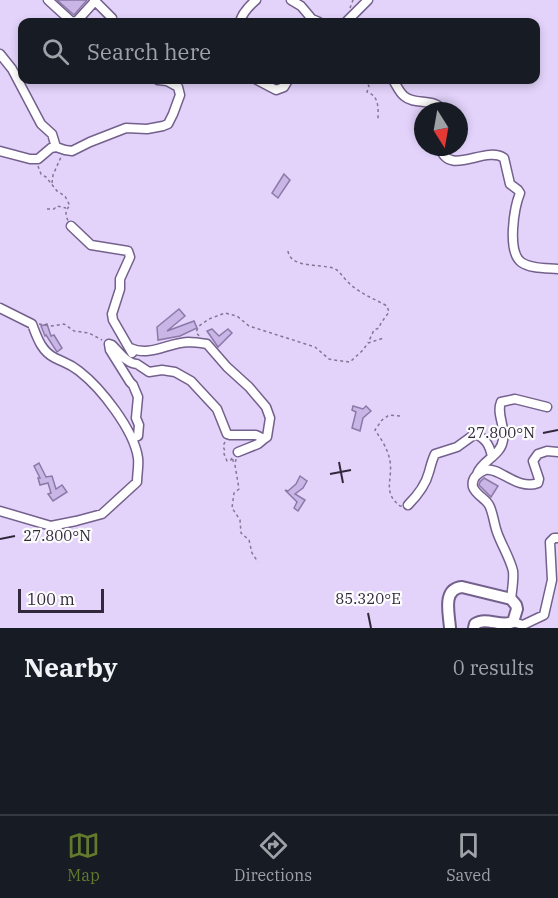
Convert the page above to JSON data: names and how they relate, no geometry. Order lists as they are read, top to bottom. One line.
{"scale_bar":"100 m","north":"bottom","page":{"search":"Search here","scale":"100 m","heading":["Nearby","0 results"],"nav":["Map","Directions","Saved"]},"coordinates":["27.800°N","85.320°E"]}
